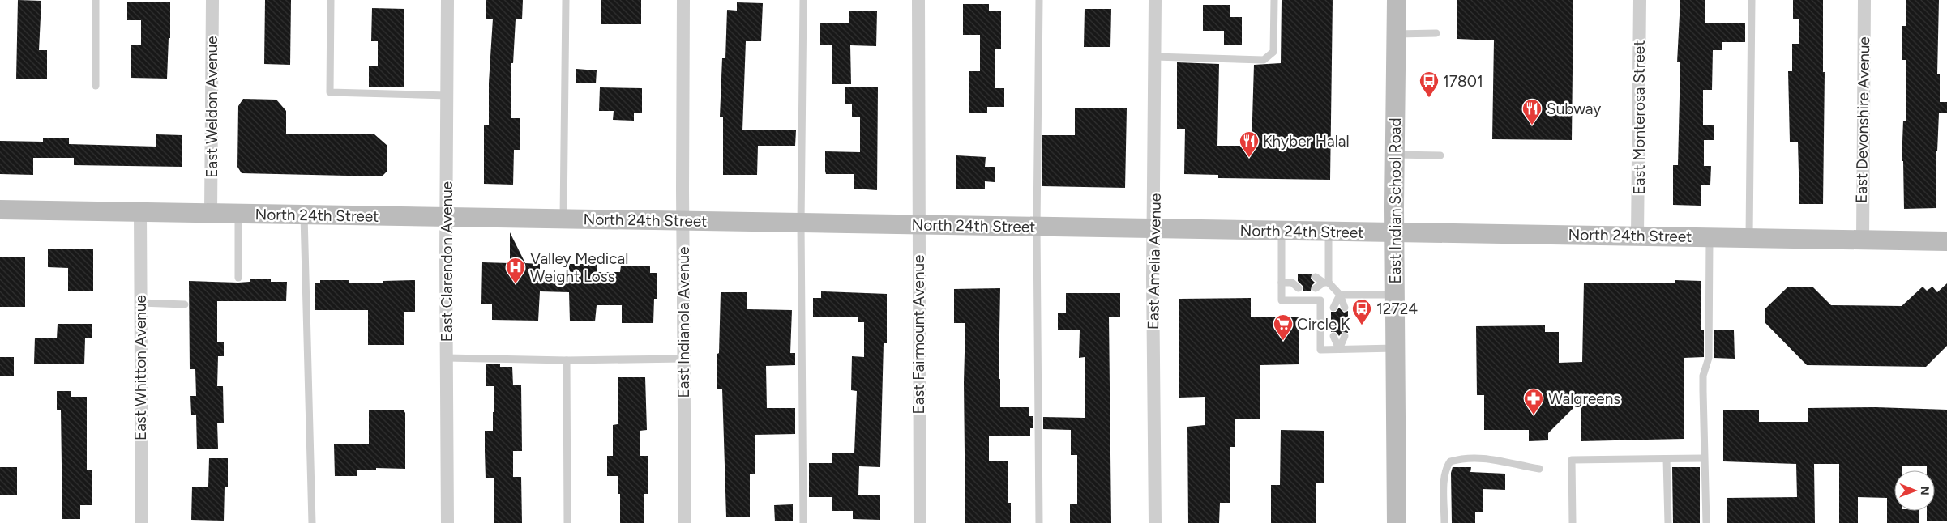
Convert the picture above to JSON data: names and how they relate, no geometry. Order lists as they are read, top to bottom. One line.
{"streets":{"main road":["East Indian School Road","North 24th Street"],"street":["East Weldon Avenue","East Monterosa Street","East Devonshire Avenue","East Clarendon Avenue","East Amelia Avenue","East Indianola Avenue","East Fairmount Avenue","East Whitton Avenue"]},"crossings":[["East Weldon Avenue","North 24th Street"],["East Monterosa Street","North 24th Street"],["East Devonshire Avenue","North 24th Street"],["East Indian School Road","North 24th Street"],["North 24th Street","East Clarendon Avenue"],["North 24th Street","East Amelia Avenue"],["North 24th Street","East Indianola Avenue"],["North 24th Street","East Fairmount Avenue"],["North 24th Street","East Whitton Avenue"]],"places":{"bus stop":["17801","12724"],"restaurant":["Subway","Khyber Halal"],"hospital":["Valley Medical Weight Loss"],"supermarket":["Circle K"],"pharmacy":["Walgreens"]},"north":"right"}
